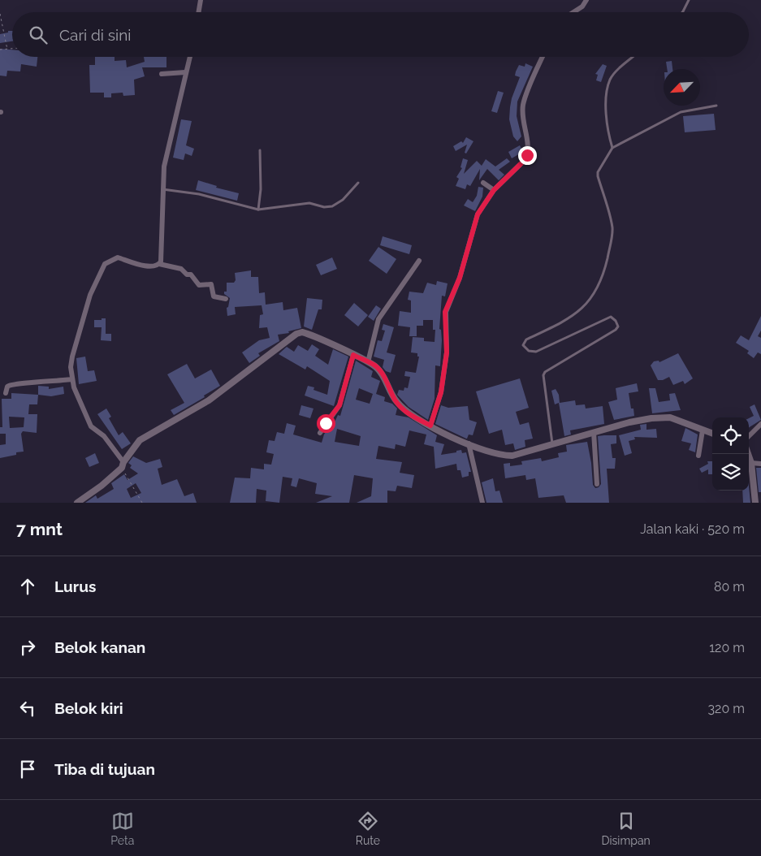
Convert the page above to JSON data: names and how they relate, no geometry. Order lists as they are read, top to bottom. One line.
{"north":"bottom left","page":{"search":"Cari di sini","heading":["7 mnt","Jalan kaki · 520 m"],"list":[["Lurus","80 m"],["Belok kanan","120 m"],["Belok kiri","320 m"],"Tiba di tujuan"],"nav":["Peta","Rute","Disimpan"]}}
